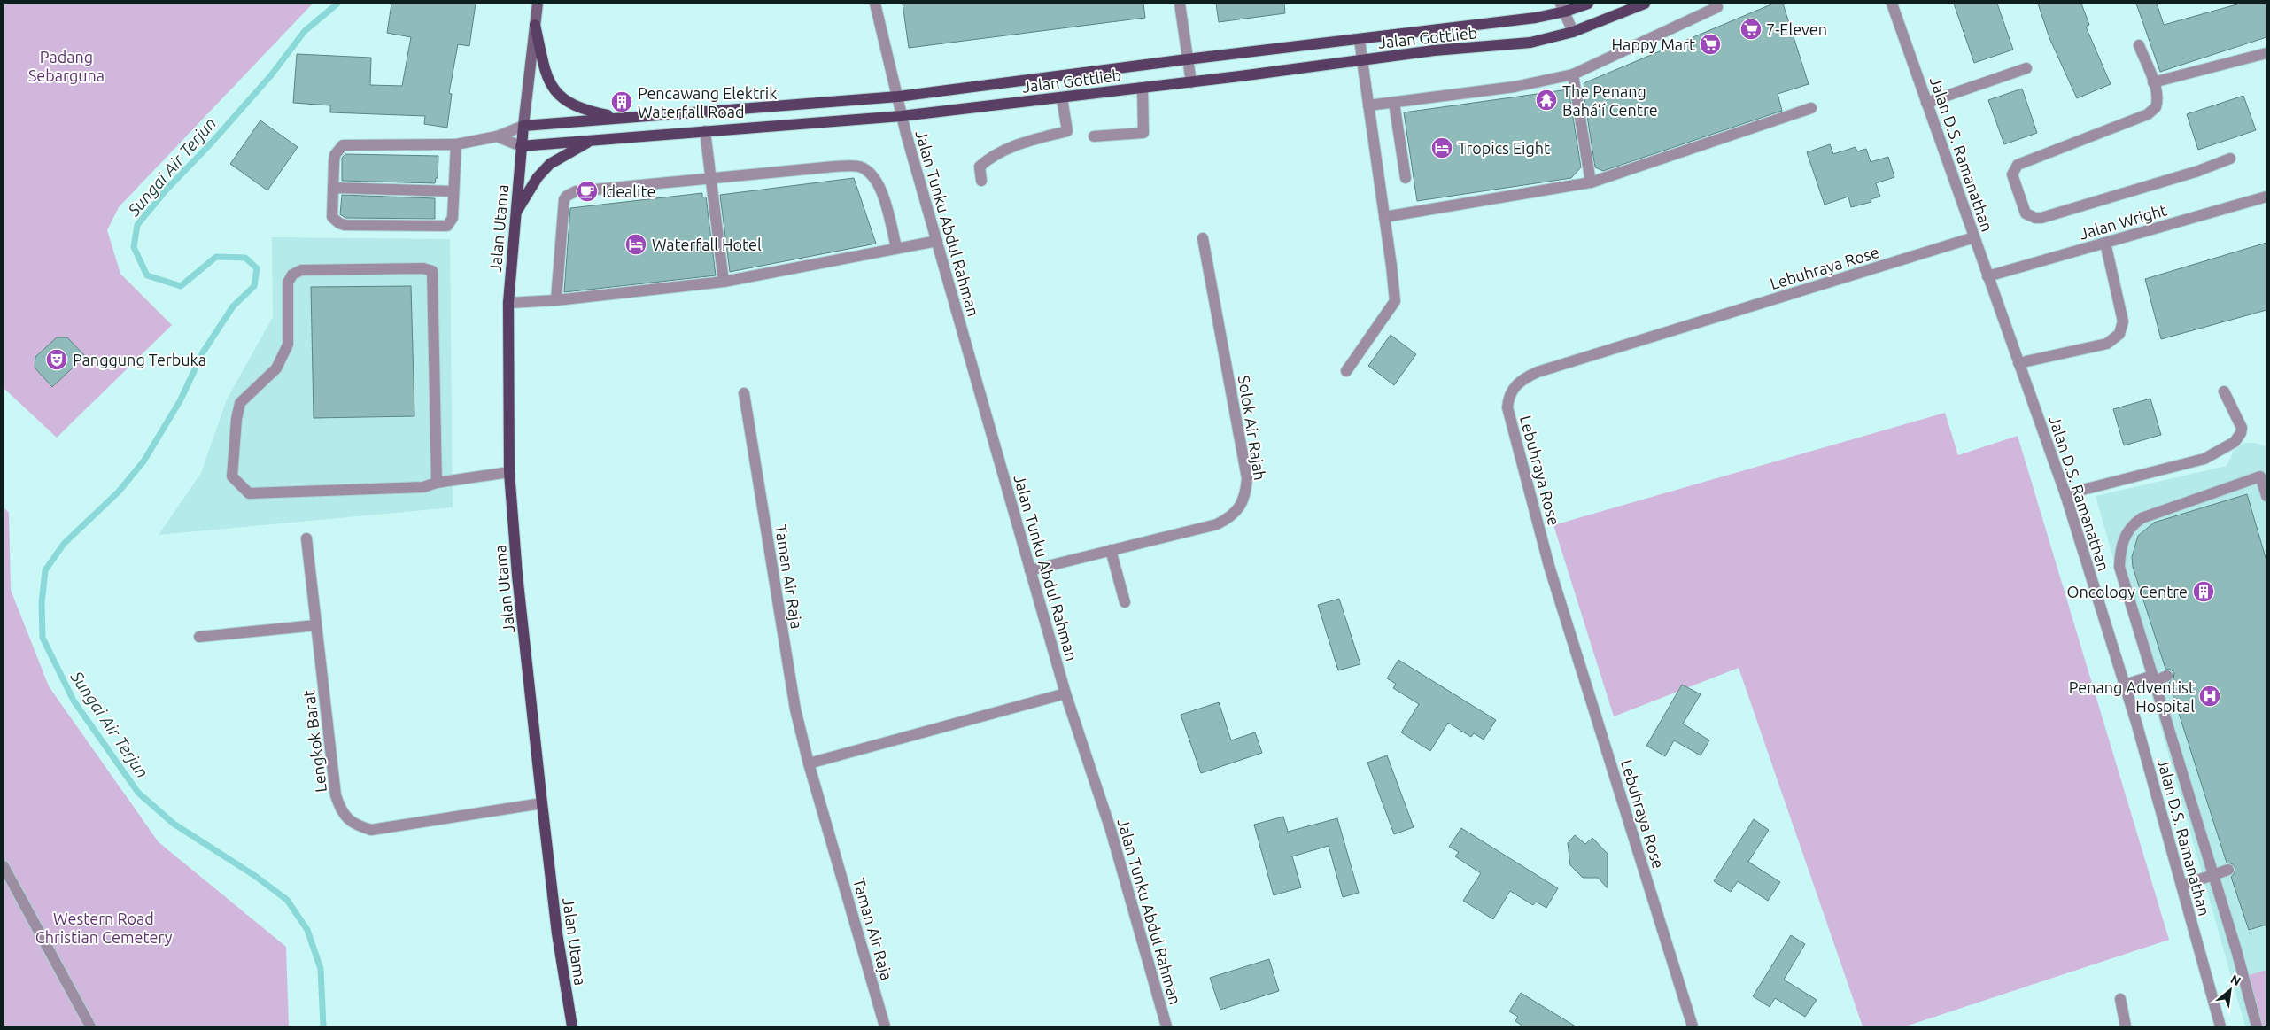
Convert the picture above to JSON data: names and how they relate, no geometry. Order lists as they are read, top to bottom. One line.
{"streets":{"main road":["Jalan Gottlieb","Jalan Utama"],"street":["Jalan D.S. Ramanathan","Jalan Wright","Jalan Tunku Abdul Rahman","Lebuhraya Rose","Solok Air Rajah","Taman Air Raja","Lengkok Barat"]},"crossings":[["Jalan Gottlieb","Jalan Tunku Abdul Rahman"],["Jalan Gottlieb","Jalan Utama"],["Jalan D.S. Ramanathan","Jalan Wright"],["Jalan D.S. Ramanathan","Lebuhraya Rose"],["Jalan Tunku Abdul Rahman","Solok Air Rajah"],["Jalan Utama","Lengkok Barat"]],"water":["Sungai Air Terjun"],"parks":["Padang Sebarguna","Western Road Christian Cemetery"],"places":{"supermarket":["7-Eleven","Happy Mart"],"temple":["The Penang Bahá’í Centre"],"building":["Pencawang Elektrik Waterfall Road","Oncology Centre"],"hotel":["Tropics Eight","Waterfall Hotel"],"cafe":["Idealite"],"theatre":["Panggung Terbuka"],"hospital":["Penang Adventist Hospital"]},"north":"top right"}
